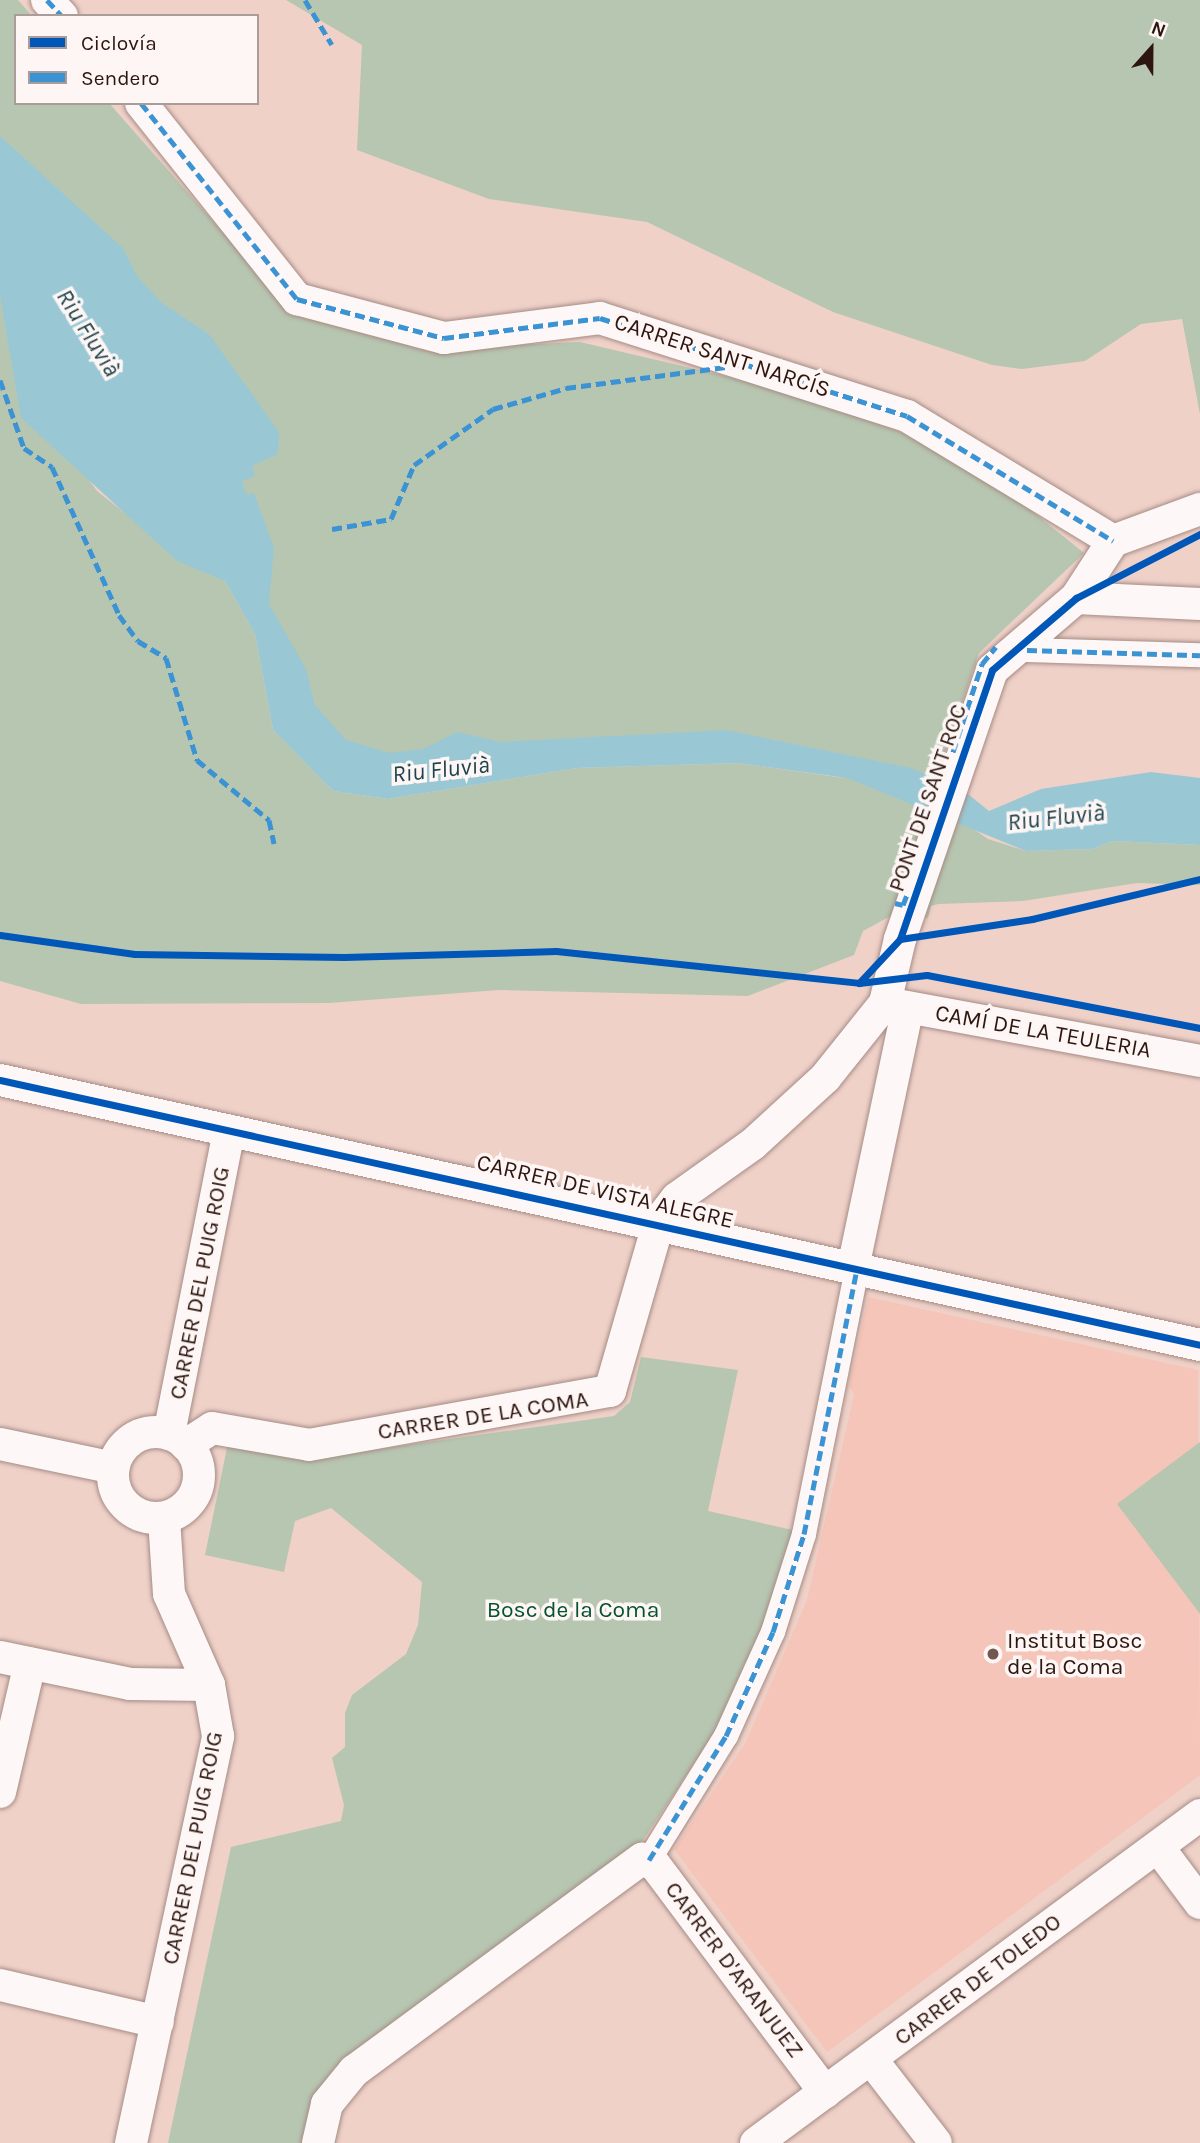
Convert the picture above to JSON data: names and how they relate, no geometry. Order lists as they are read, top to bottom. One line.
{"streets":{"street":["CARRER SANT NARCÍS","PONT DE SANT ROC","CAMÍ DE LA TEULERIA","CARRER DE VISTA ALEGRE","CARRER DEL PUIG ROIG","CARRER DE LA COMA","CARRER D'ARANJUEZ","CARRER DE TOLEDO"]},"crossings":[["PONT DE SANT ROC","CAMÍ DE LA TEULERIA"],["PONT DE SANT ROC","CARRER DE VISTA ALEGRE"],["CARRER DE VISTA ALEGRE","CARRER DEL PUIG ROIG"],["CARRER DE VISTA ALEGRE","CARRER DE LA COMA"],["CARRER DEL PUIG ROIG","CARRER DE LA COMA"],["CARRER D'ARANJUEZ","CARRER DE TOLEDO"]],"water":["Riu Fluvià"],"parks":["Bosc de la Coma"],"places":["Institut Bosc de la Coma"],"legend":["Ciclovía","Sendero"],"north":"top"}
